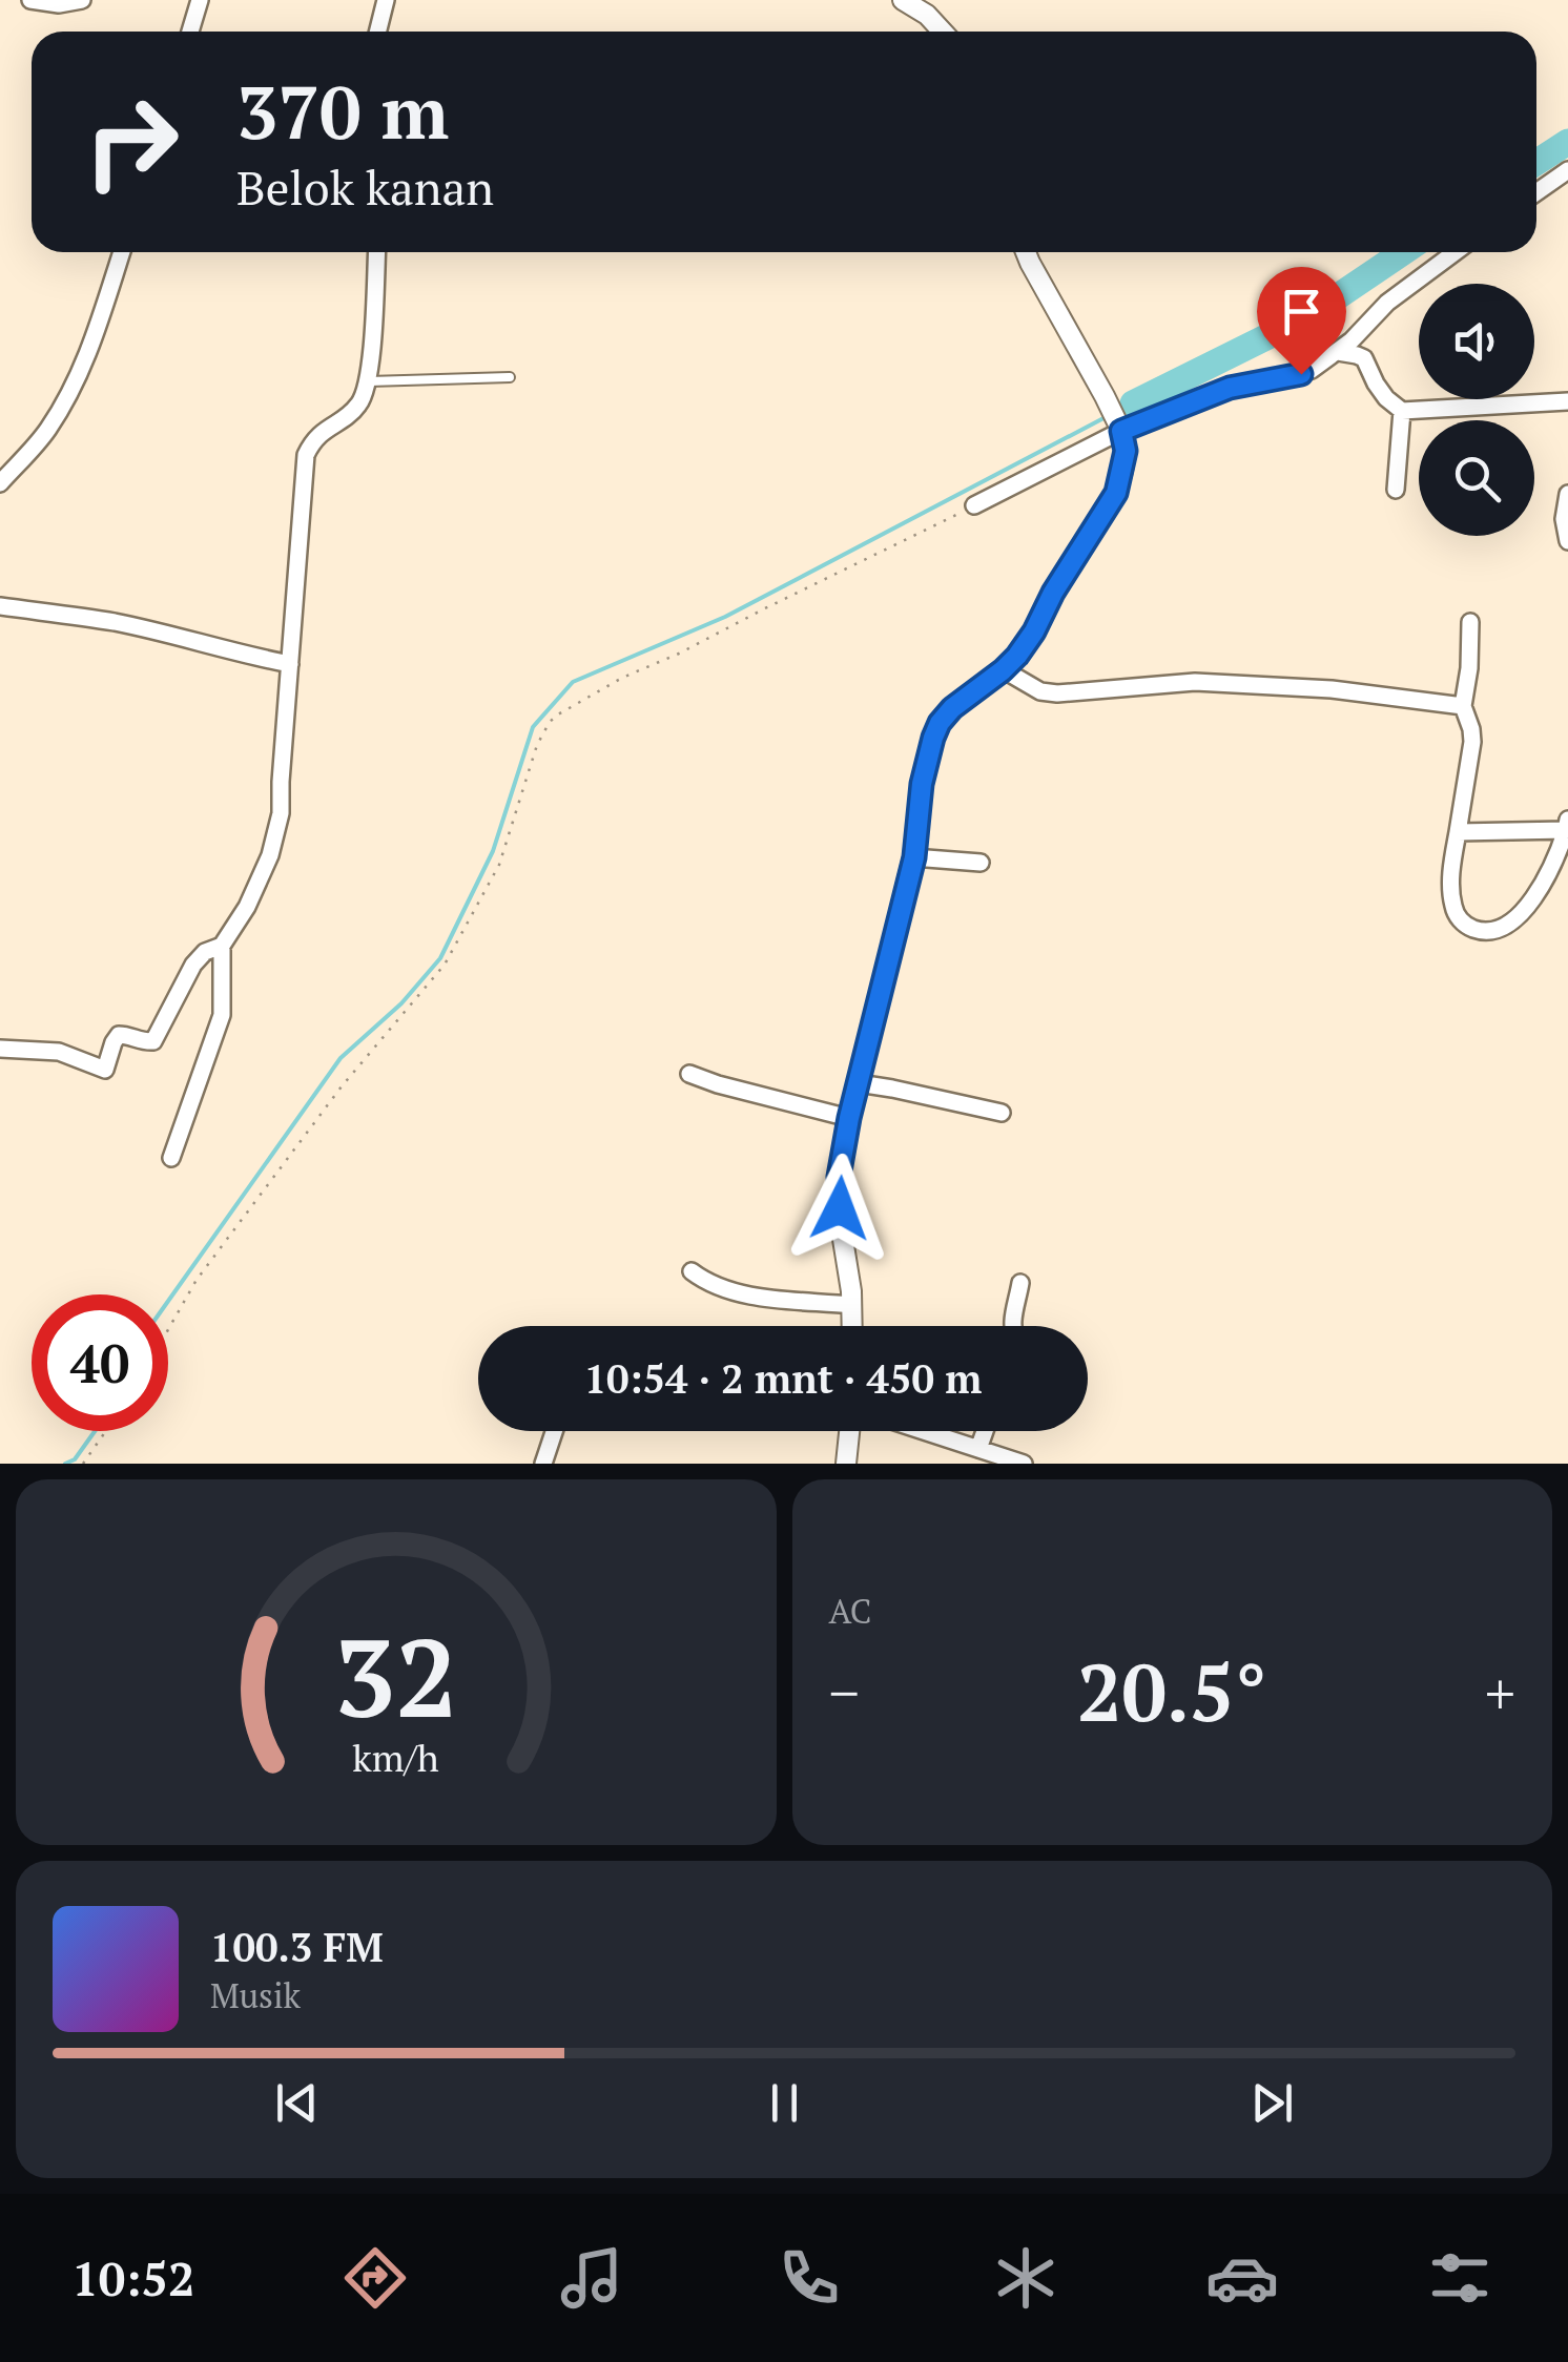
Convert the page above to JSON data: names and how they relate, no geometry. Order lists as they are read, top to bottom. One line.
{"page":{"turn":["370 m","Belok kanan"],"limit":"40","trip":"10:54 · 2 mnt · 450 m","tile":"AC","heat":["−","20.5°","+"],"song":["100.3 FM","Musik"],"tabs":"10:52","gauge":["32","km/h"]}}
